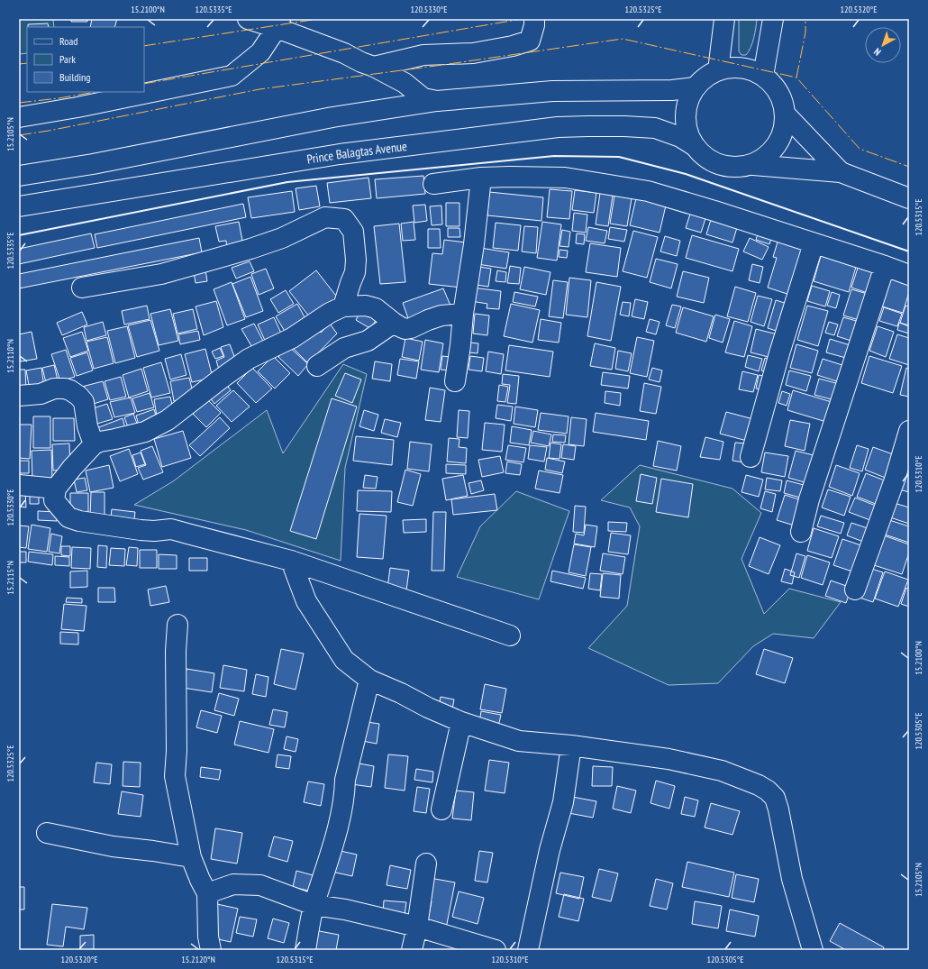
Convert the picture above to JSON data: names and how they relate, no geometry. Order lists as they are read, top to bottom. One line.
{"streets":{"street":["Prince Balagtas Avenue"]},"legend":["Road","Park","Building"],"north":"bottom left","coordinates":["15.2100°N","120.5335°E","120.5330°E","120.5325°E","120.5320°E","15.2105°N","120.5315°E","15.2110°N","120.5310°E","15.2115°N","120.5305°E","15.2120°N"]}
